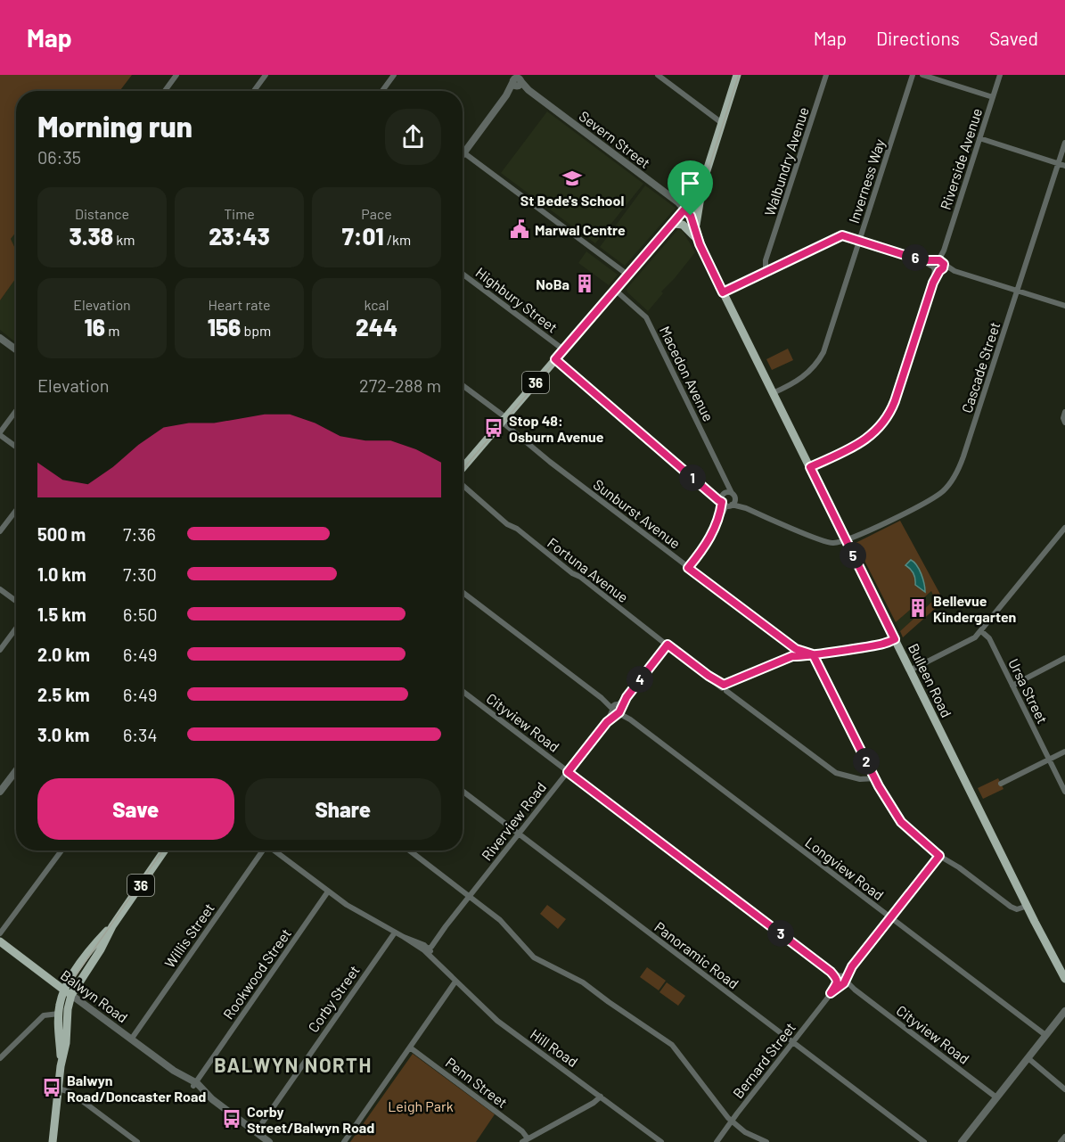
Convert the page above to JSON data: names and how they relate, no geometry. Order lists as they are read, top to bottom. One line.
{"streets":{"main road":["36","Bulleen Road","Balwyn Road"],"street":["Severn Street","Riverside Avenue","Walbundry Avenue","Inverness Way","Highbury Street","Cascade Street","Macedon Avenue","Sunburst Avenue","Fortuna Avenue","Ursa Street","Cityview Road","Riverview Road","Longview Road","Willis Street","Panoramic Road","Rookwood Street","Corby Street","Hill Road","Bernard Street","Penn Street"]},"crossings":[["Severn Street","36"],["Severn Street","Bulleen Road"],["Riverside Avenue","Bulleen Road"],["Inverness Way","Bulleen Road"],["Highbury Street","36"],["Cascade Street","Macedon Avenue"],["Cascade Street","Bulleen Road"],["Macedon Avenue","36"],["Macedon Avenue","Bulleen Road"],["36","Sunburst Avenue"],["36","Bulleen Road"],["36","Balwyn Road"],["Fortuna Avenue","Riverview Road"],["Cityview Road","Riverview Road"],["Cityview Road","Bernard Street"],["Riverview Road","Longview Road"],["Riverview Road","Panoramic Road"],["Riverview Road","Hill Road"],["Longview Road","Bernard Street"],["Willis Street","Balwyn Road"],["Panoramic Road","Bernard Street"],["Rookwood Street","Balwyn Road"],["Rookwood Street","Hill Road"],["Balwyn Road","Corby Street"],["Corby Street","Hill Road"]],"districts":["BALWYN NORTH"],"parks":["Leigh Park"],"places":{"school or university":["St Bede's School"],"public building":["Marwal Centre"],"building":["NoBa","Bellevue Kindergarten"],"bus stop":["Stop 48: Osburn Avenue","Balwyn Road/Doncaster Road","Corby Street/Balwyn Road"]},"page":{"header":"Map","nav":["Map","Directions","Saved"],"heading":["Morning run","06:35"],"stats":[["Distance","3.38 km"],["Time","23:43"],["Pace","7:01 /km"],["Elevation","16 m"],["Heart rate","156 bpm"],["kcal","244"]],"pins":["6","1","5","4","2","3"],"chart":["Elevation","272–288 m"],"list":[{"name":"500 m","note":"7:36"},{"name":"1.0 km","note":"7:30"},{"name":"1.5 km","note":"6:50"},{"name":"2.0 km","note":"6:49"},{"name":"2.5 km","note":"6:49"},{"name":"3.0 km","note":"6:34"}],"buttons":["Save","Share"]}}
